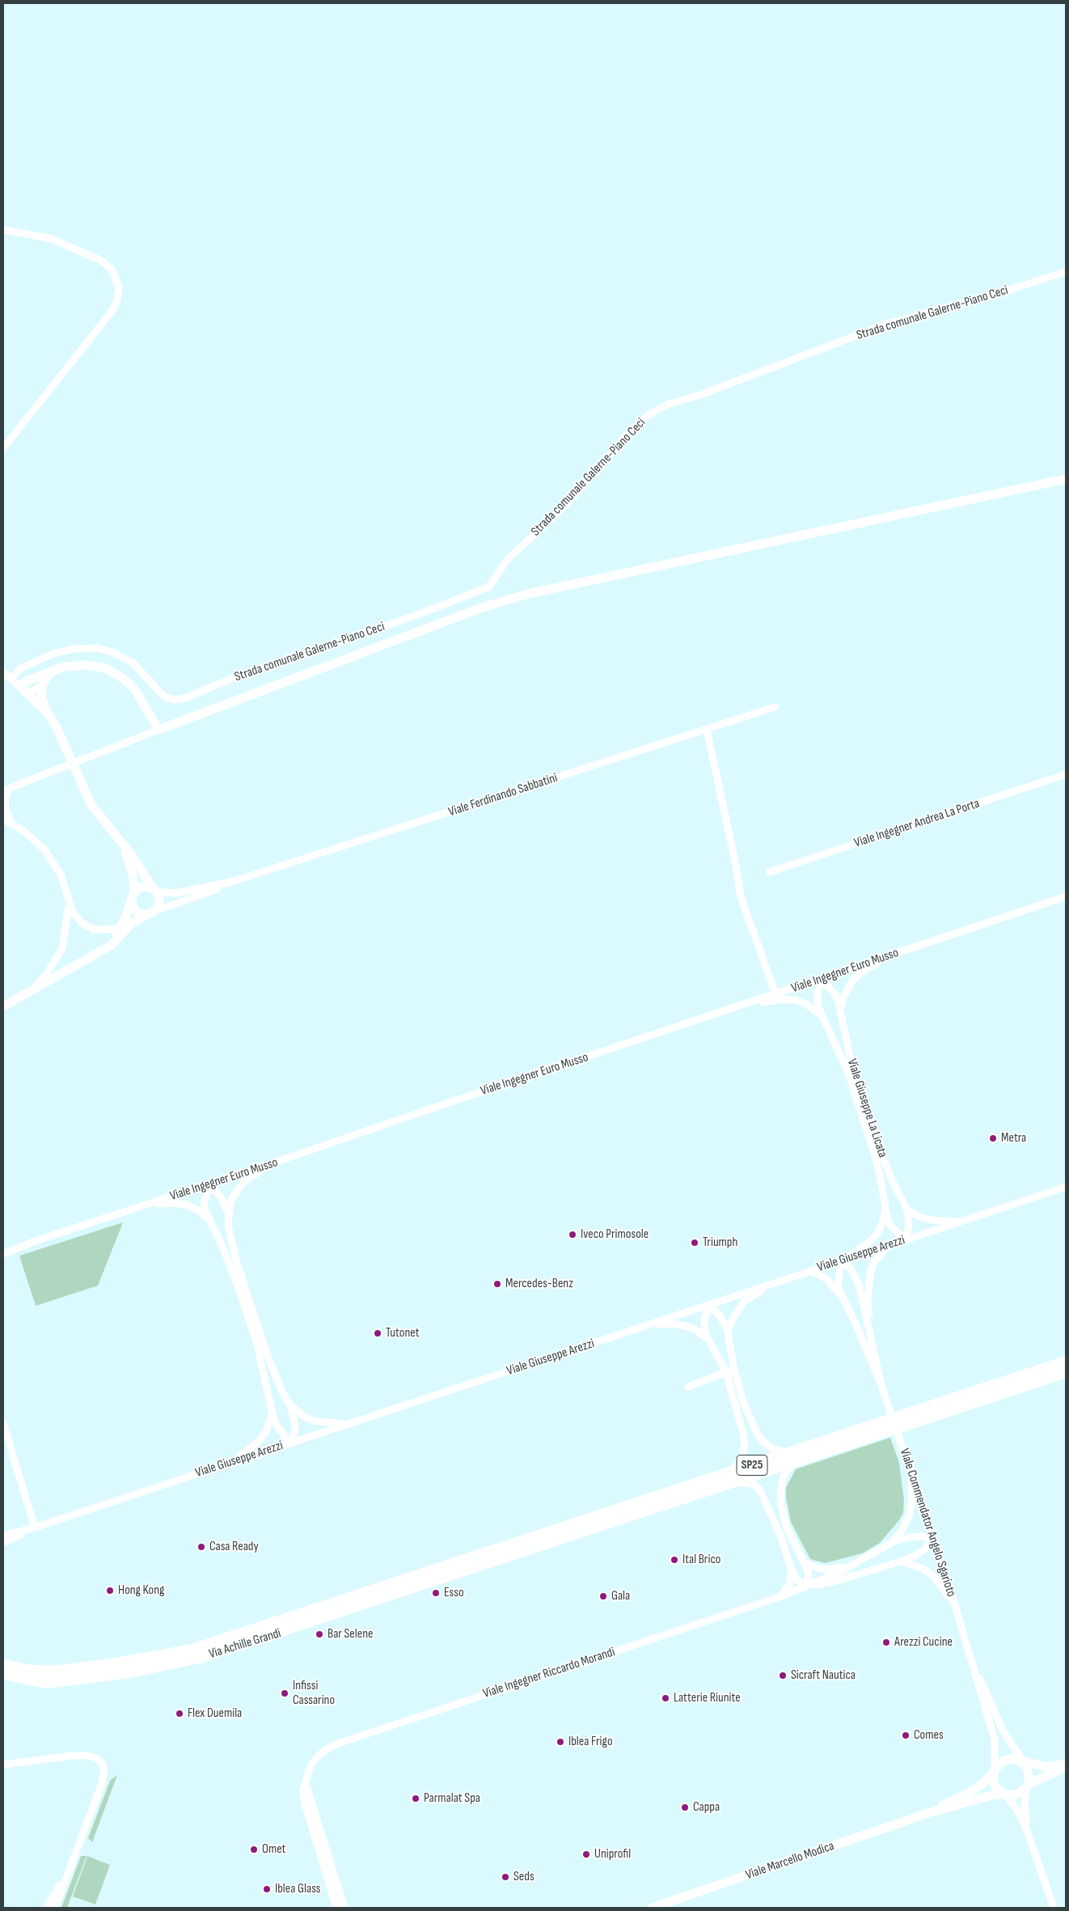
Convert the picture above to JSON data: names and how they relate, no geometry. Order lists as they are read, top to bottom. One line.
{"streets":{"main road":["SP25","Via Achille Grandi"],"street":["Strada comunale Galerne-Piano Ceci","Viale Ferdinando Sabbatini","Viale Ingegner Andrea La Porta","Viale Ingegner Euro Musso","Viale Giuseppe La Licata","Viale Giuseppe Arezzi","Viale Commendator Angelo Sgarioto","Viale Ingegner Riccardo Morandi","Viale Marcello Modica"]},"crossings":[["Viale Ingegner Euro Musso","Viale Giuseppe La Licata"],["Viale Giuseppe La Licata","Viale Giuseppe Arezzi"],["SP25","Via Achille Grandi"]],"places":["Metra","Iveco Primosole","Triumph","Mercedes-Benz","Tutonet","Casa Ready","Ital Brico","Hong Kong","Esso","Gala","Bar Selene","Arezzi Cucine","Sicraft Nautica","Infissi Cassarino","Latterie Riunite","Flex Duemila","Comes","Iblea Frigo","Parmalat Spa","Cappa","Omet","Uniprofil","Seds","Iblea Glass"]}
